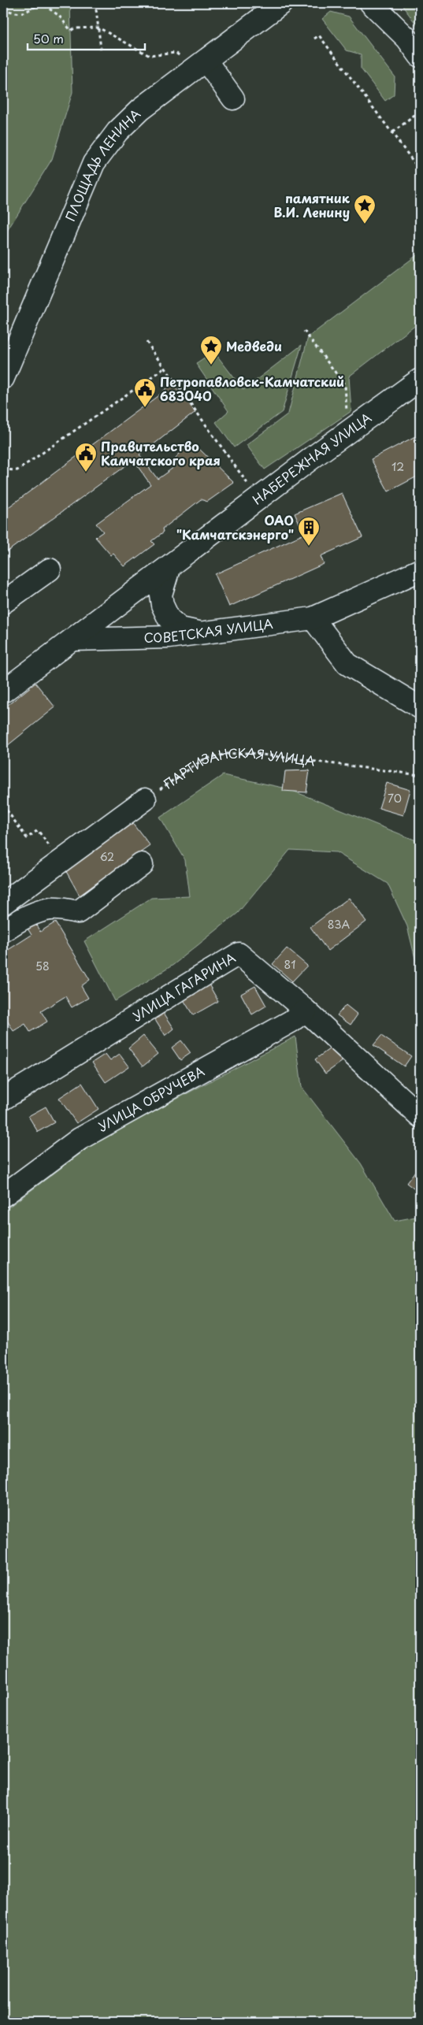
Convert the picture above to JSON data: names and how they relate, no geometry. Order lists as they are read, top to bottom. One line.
{"streets":{"street":["ПЛОЩАДЬ ЛЕНИНА","НАБЕРЕЖНАЯ УЛИЦА","СОВЕТСКАЯ УЛИЦА","УЛИЦА ГАГАРИНА","УЛИЦА ОБРУЧЕВА"],"path":["ПАРТИЗАНСКАЯ УЛИЦА"]},"crossings":[["НАБЕРЕЖНАЯ УЛИЦА","СОВЕТСКАЯ УЛИЦА"],["УЛИЦА ГАГАРИНА","УЛИЦА ОБРУЧЕВА"]],"places":{"place":["памятник В.И. Ленину","Медведи"],"public building":["Петропавловск-Камчатский 683040","Правительство Камчатского края"],"building":["ОАО \"Камчатскэнерго\""]},"house_numbers":["12","70","62","83А","81","58"],"scale_bar":"50 m"}
